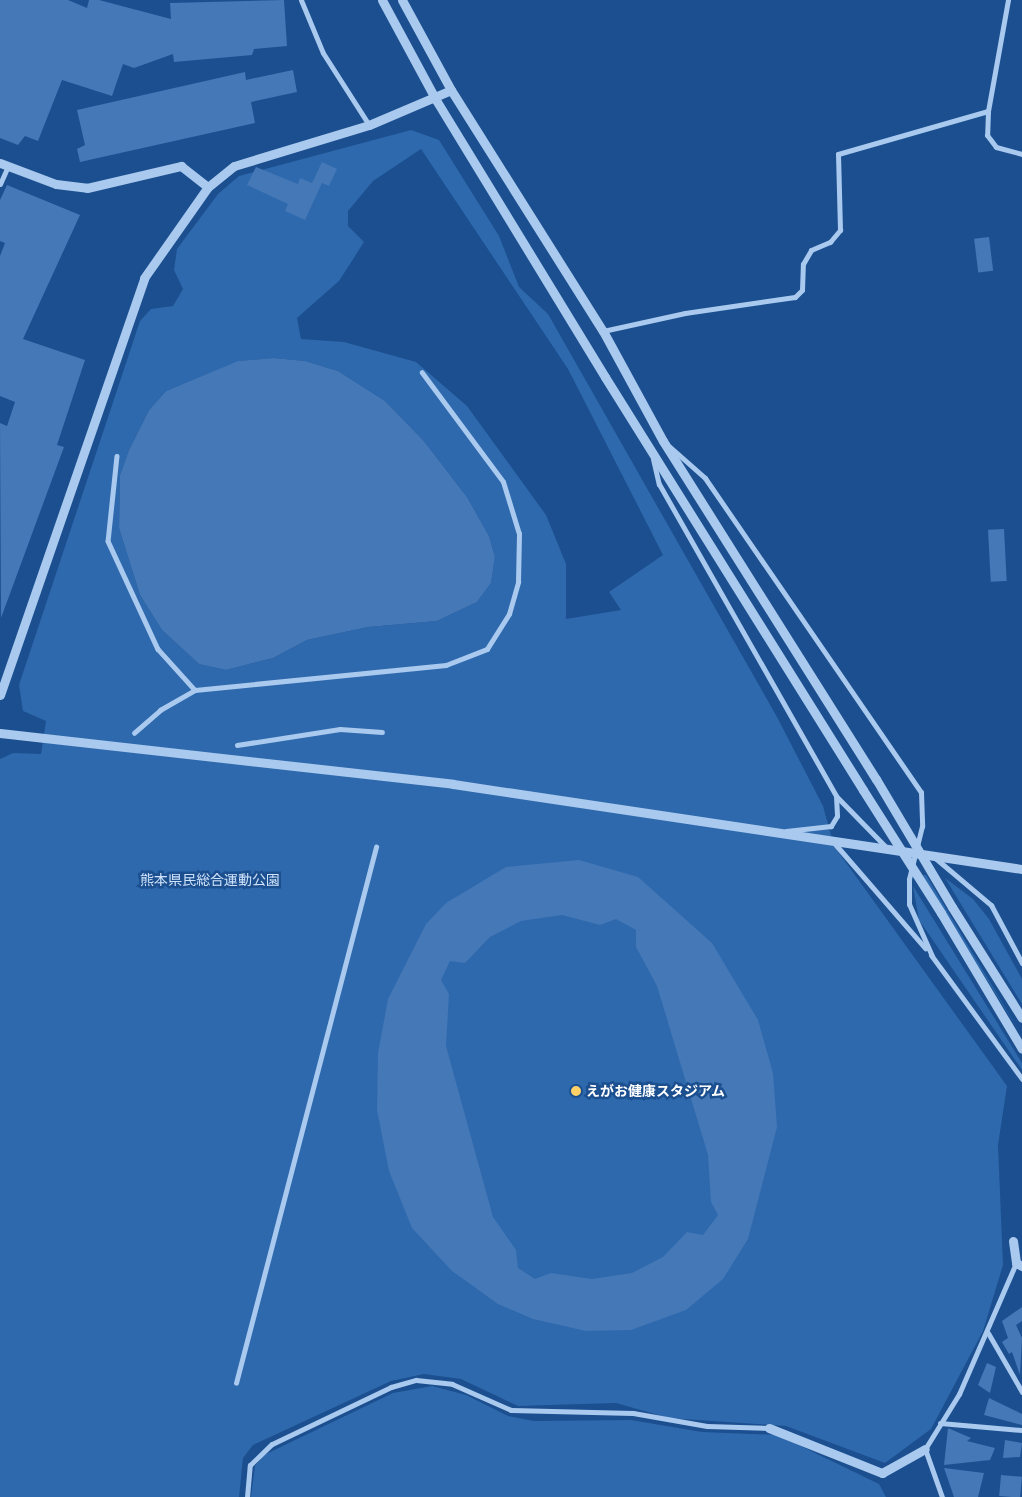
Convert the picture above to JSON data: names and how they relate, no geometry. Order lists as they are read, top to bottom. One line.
{"parks":["熊本県民総合運動公園"],"places":["えがお健康スタジアム"]}
